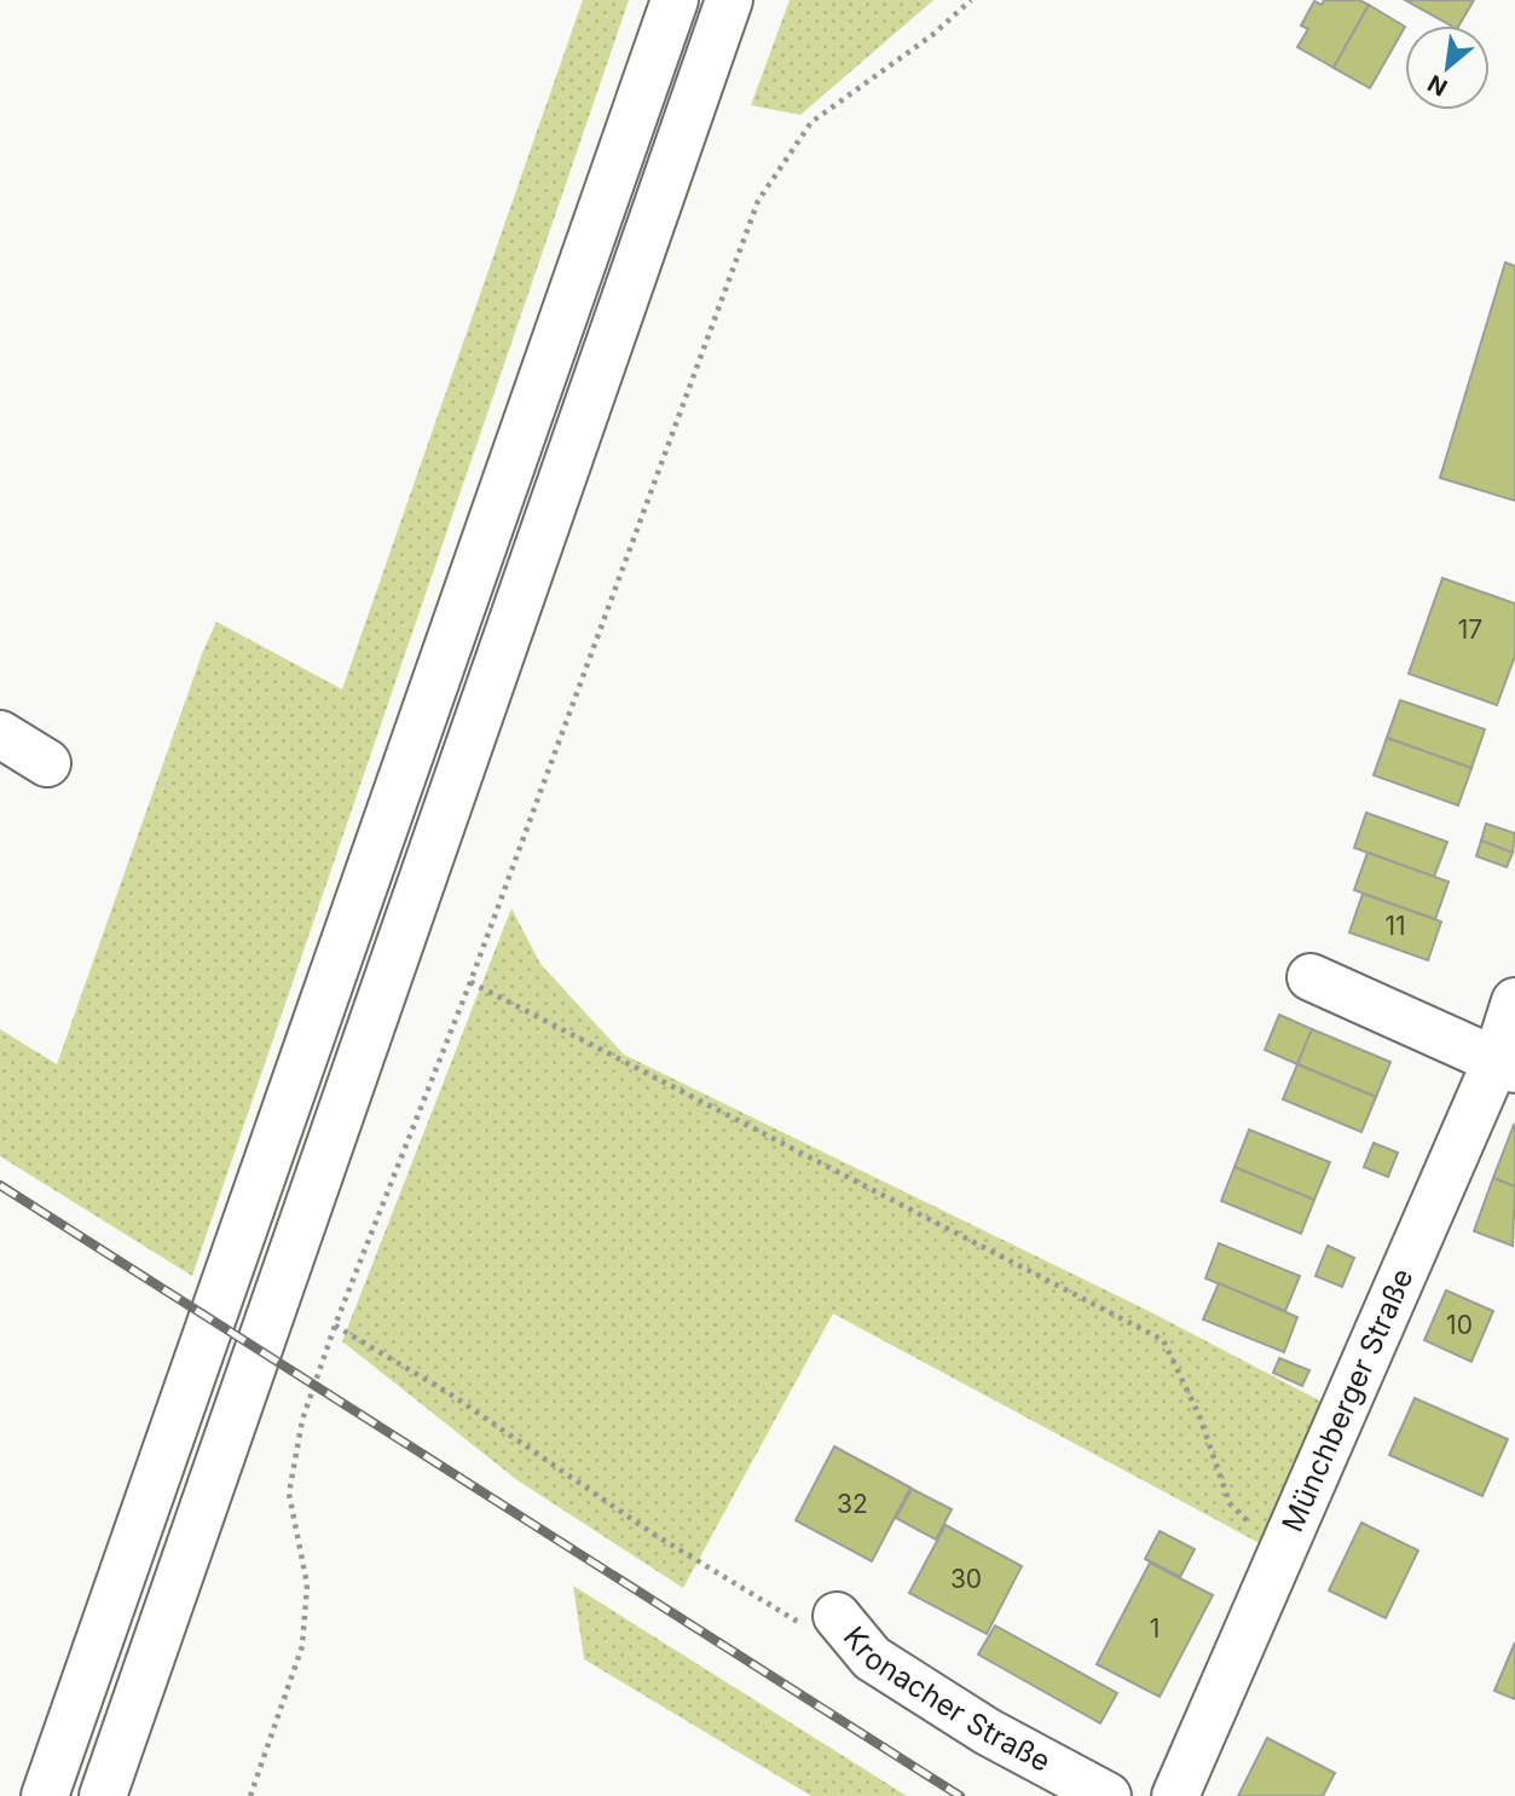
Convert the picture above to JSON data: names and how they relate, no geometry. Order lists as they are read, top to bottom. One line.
{"streets":{"main road":["Münchberger Straße","Kronacher Straße"]},"house_numbers":["17","11","10","32","30","1"],"north":"bottom left"}
